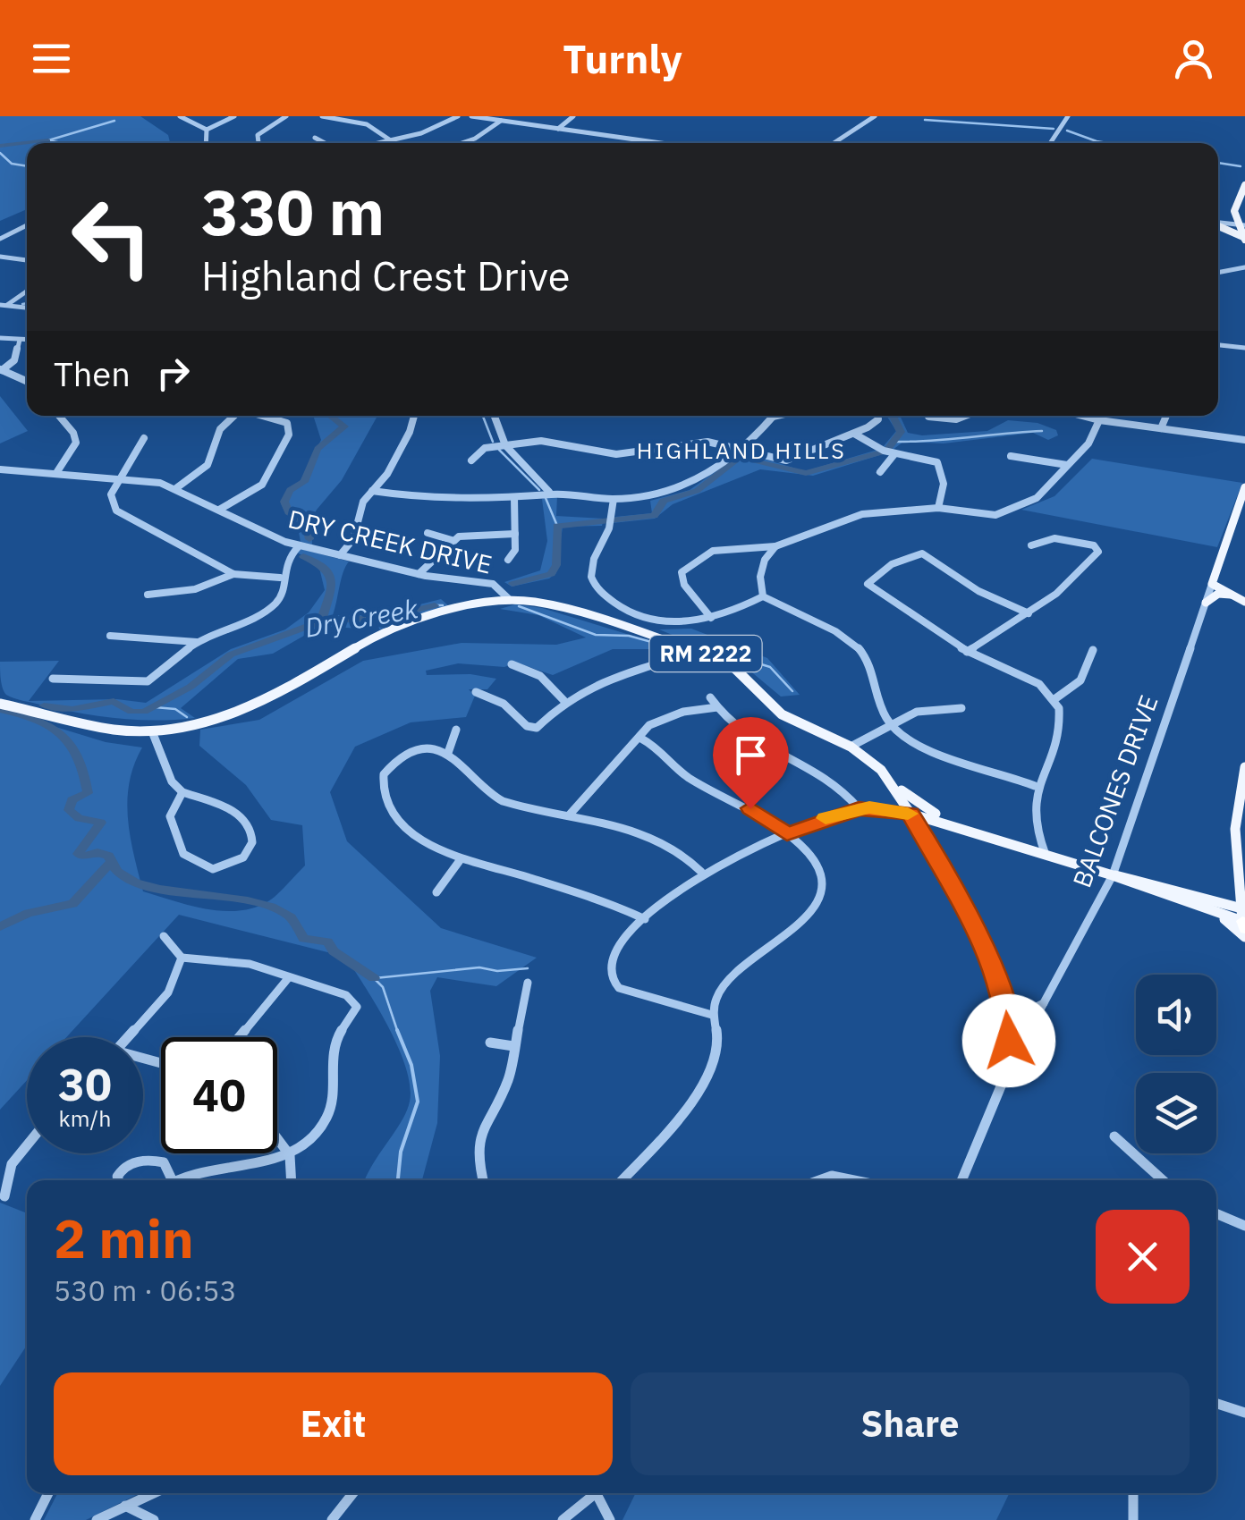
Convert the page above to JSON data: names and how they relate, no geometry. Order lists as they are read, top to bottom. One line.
{"streets":{"main road":["RM 2222","BALCONES DRIVE"],"street":["DRY CREEK DRIVE"]},"crossings":[["DRY CREEK DRIVE","RM 2222"],["RM 2222","BALCONES DRIVE"]],"districts":["HIGHLAND HILLS"],"water":["Dry Creek"],"page":{"header":"Turnly","turn":["330 m","Highland Crest Drive"],"then":"Then","speed":"30 km/h","limit":"40","heading":["2 min","530 m · 06:53"],"buttons":["Exit","Share"]}}
